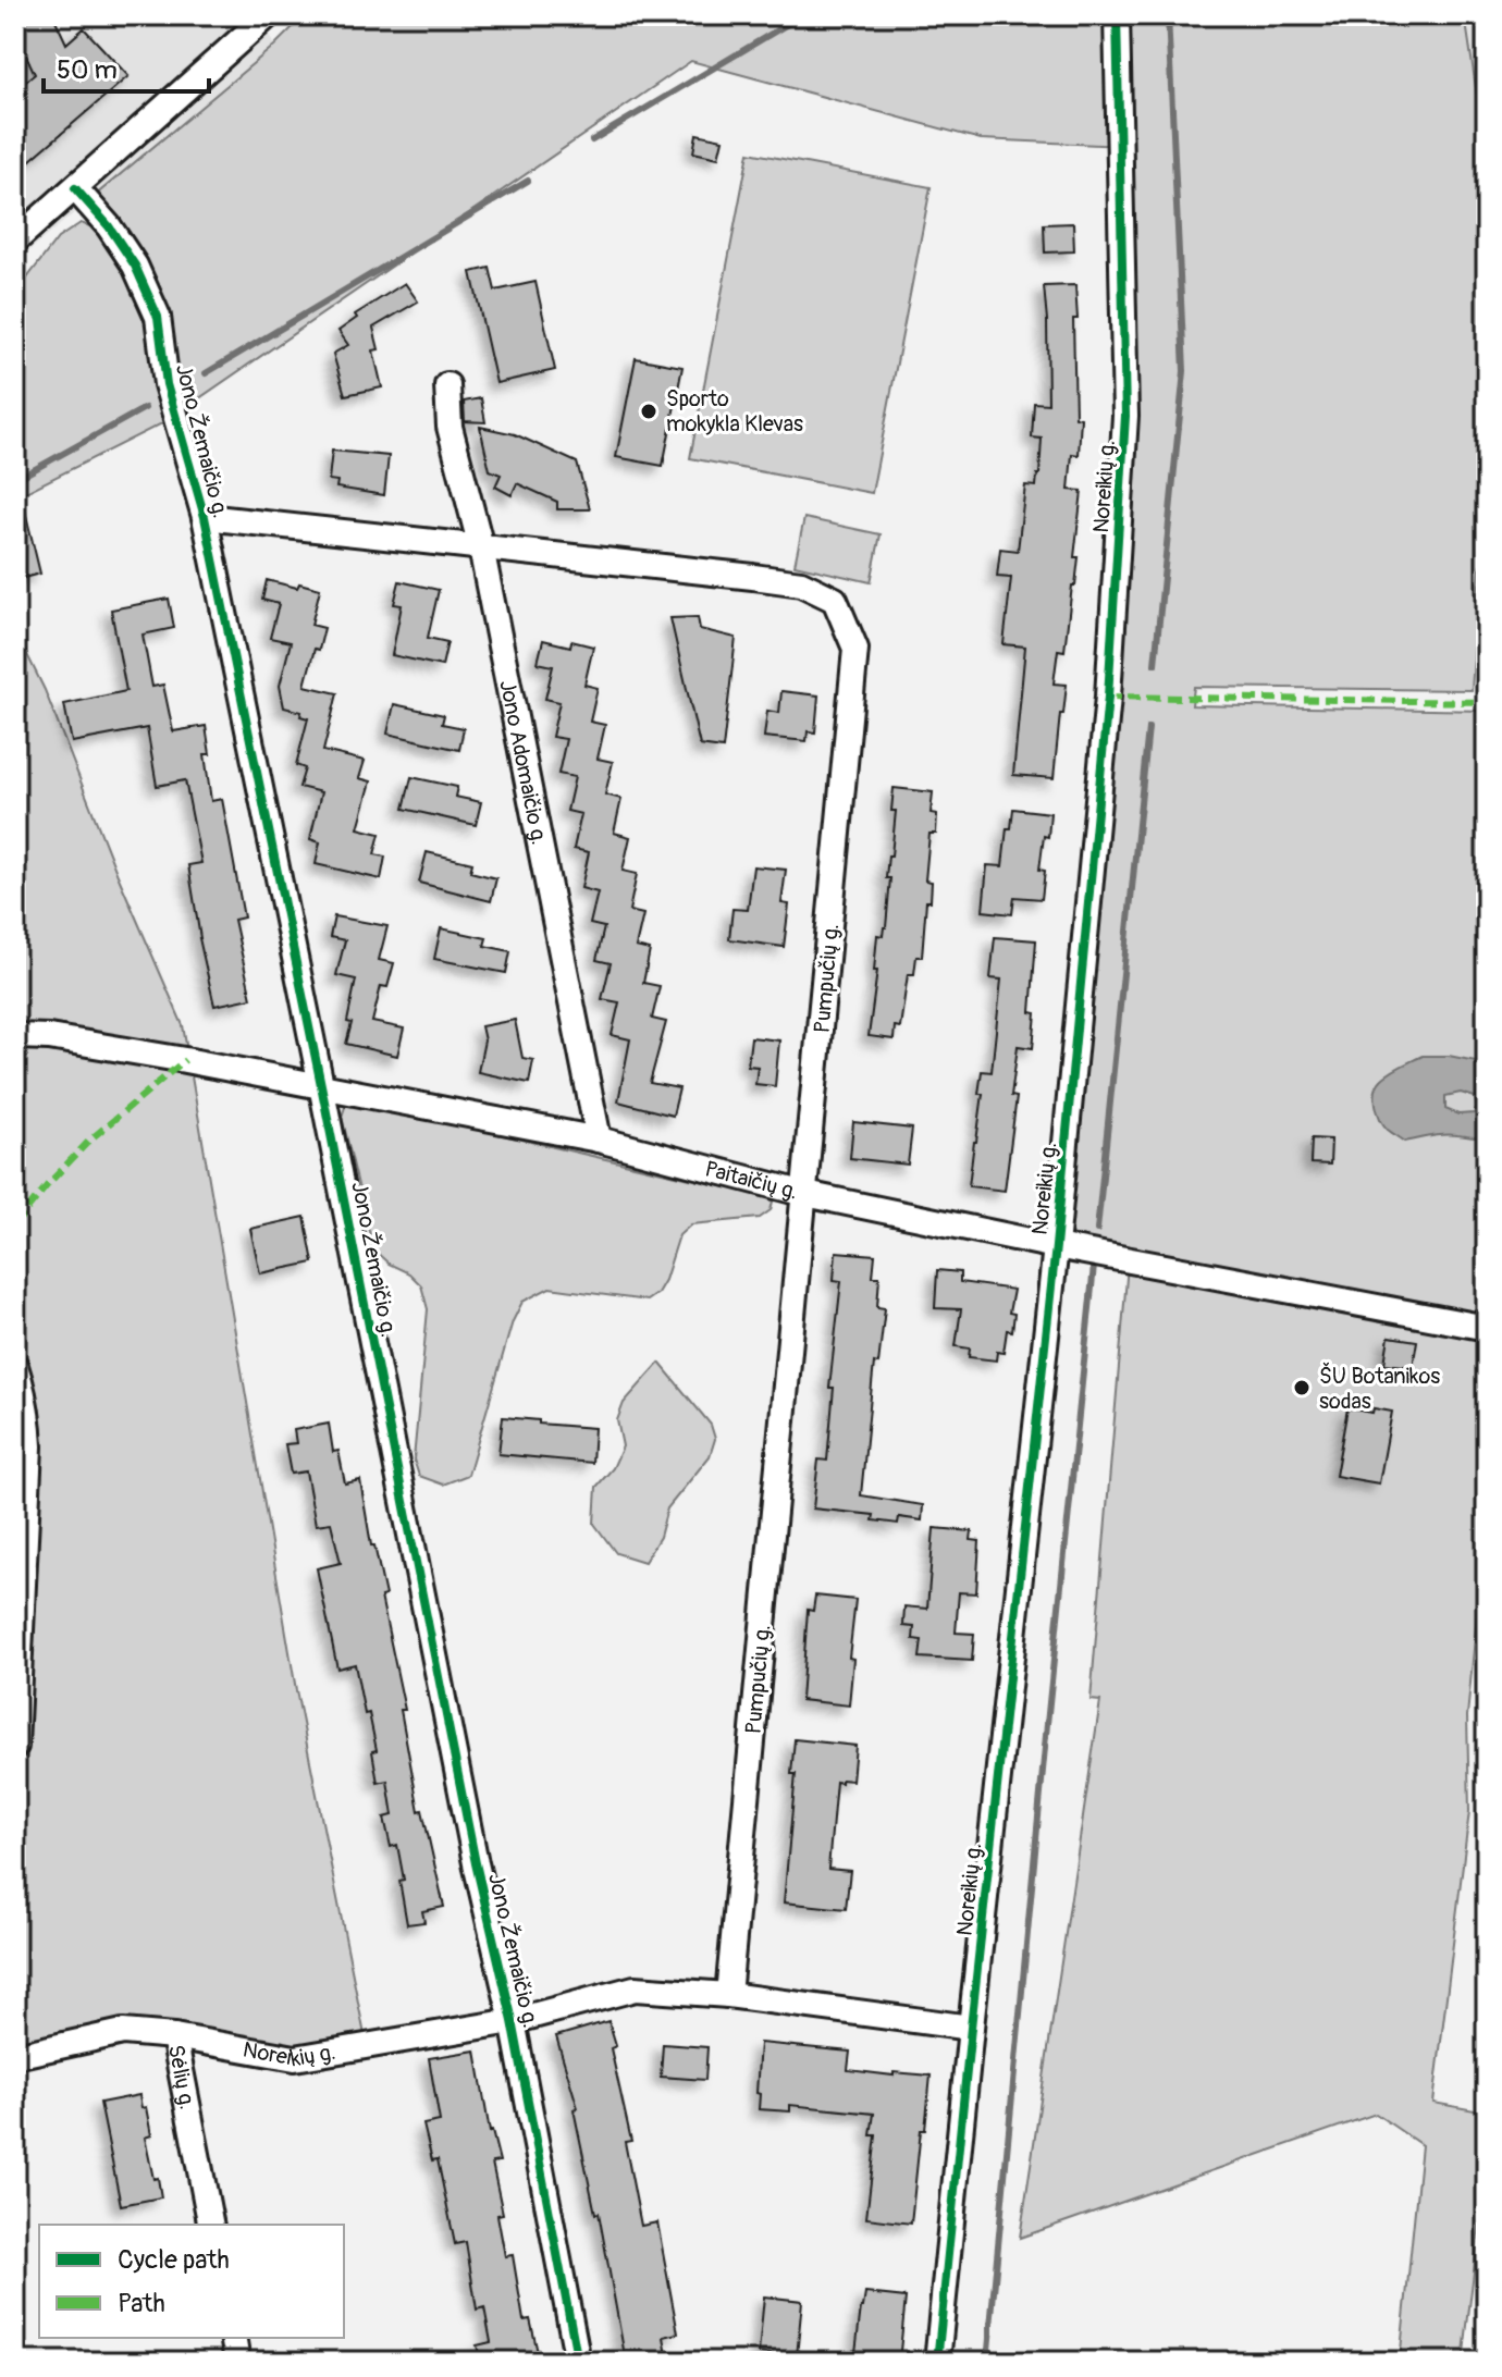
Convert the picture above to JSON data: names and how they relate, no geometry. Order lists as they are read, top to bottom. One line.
{"streets":{"street":["Jono Žemaičio g.","Noreikių g.","Jono Adomaičio g.","Pumpučių g.","Paitaičių g.","Sėlių g."]},"crossings":[["Jono Žemaičio g.","Noreikių g."],["Jono Žemaičio g.","Pumpučių g."],["Jono Žemaičio g.","Paitaičių g."],["Noreikių g.","Pumpučių g."],["Noreikių g.","Paitaičių g."],["Noreikių g.","Sėlių g."],["Jono Adomaičio g.","Pumpučių g."],["Jono Adomaičio g.","Paitaičių g."],["Pumpučių g.","Paitaičių g."]],"places":["Sporto mokykla Klevas","ŠU Botanikos sodas"],"legend":["Cycle path","Path"],"scale_bar":"50 m"}
